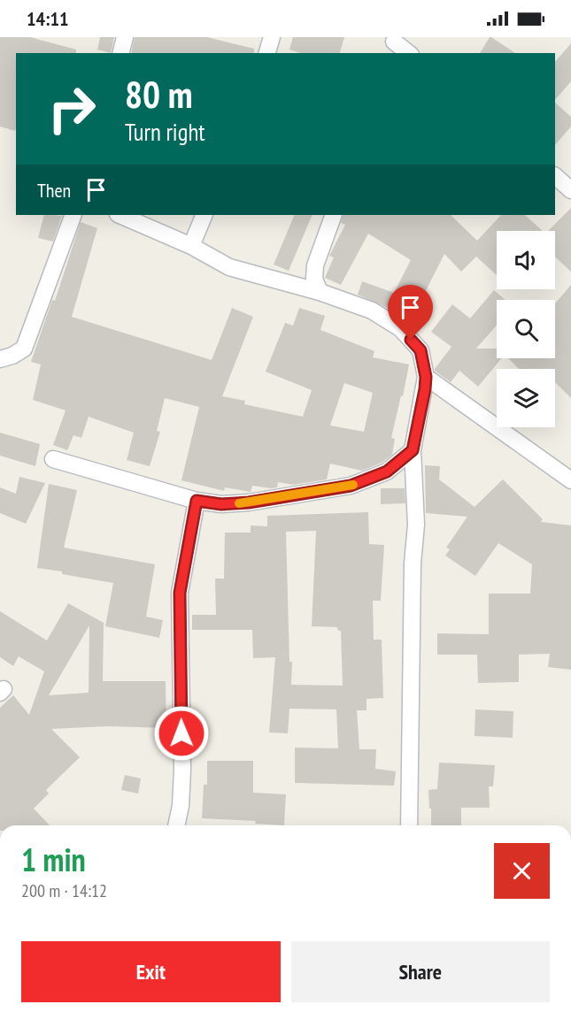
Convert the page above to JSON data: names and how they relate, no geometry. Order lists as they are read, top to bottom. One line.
{"page":{"status":"14:11","turn":["80 m","Turn right"],"then":"Then","heading":["1 min","200 m · 14:12"],"buttons":["Exit","Share"]}}
